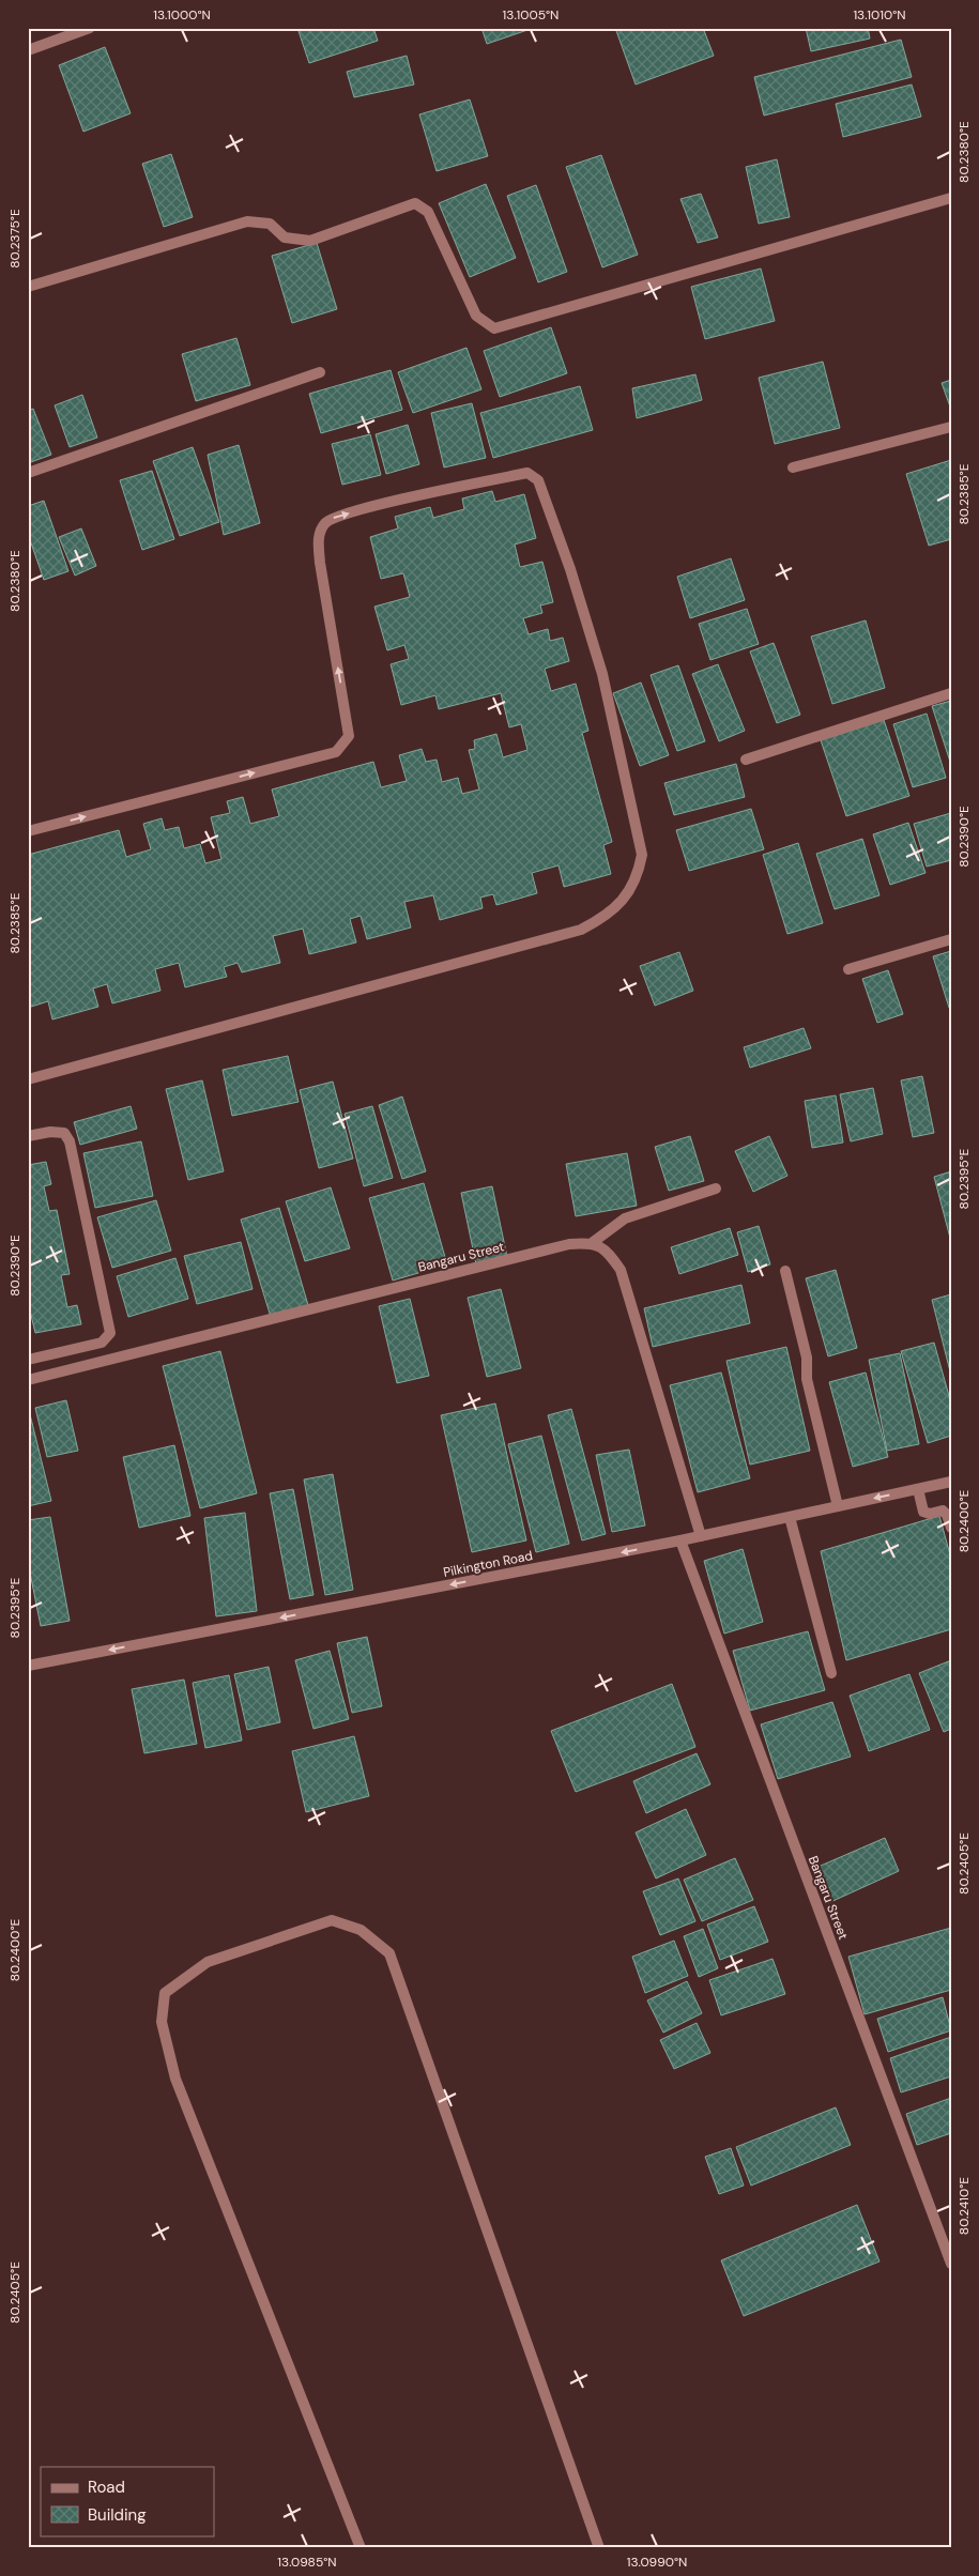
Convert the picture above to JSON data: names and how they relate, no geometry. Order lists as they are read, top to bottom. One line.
{"streets":{"street":["Bangaru Street","Pilkington Road"]},"crossings":[["Bangaru Street","Pilkington Road"]],"one_way":["Pilkington Road"],"legend":["Road","Building"],"coordinates":["13.1000°N","13.1005°N","13.1010°N","80.2380°E","80.2375°E","80.2385°E","80.2390°E","80.2395°E","80.2400°E","80.2405°E","80.2410°E","13.0985°N","13.0990°N"]}
